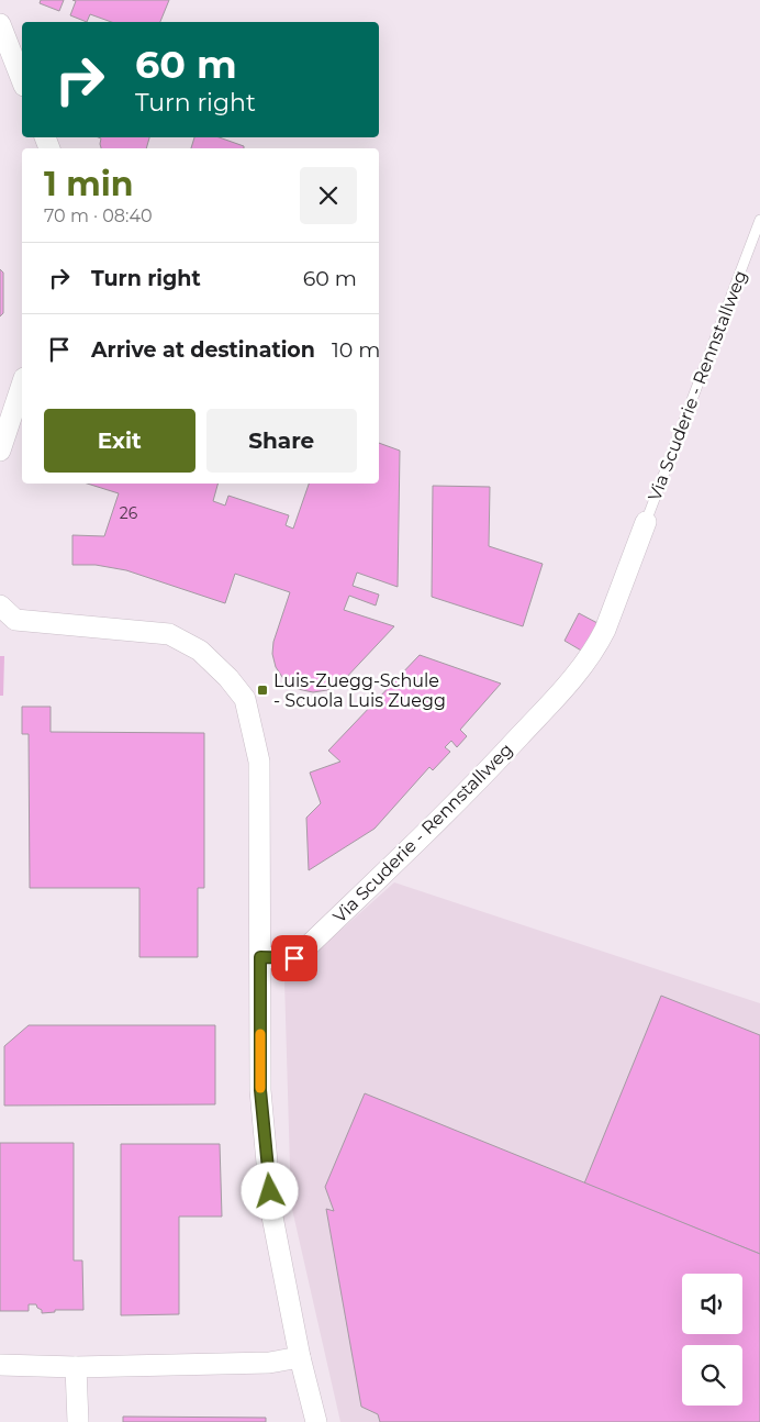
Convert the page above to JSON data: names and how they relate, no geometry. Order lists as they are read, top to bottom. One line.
{"streets":{"street":["Via Scuderie - Rennstallweg"]},"places":{"transit":["Luis-Zuegg-Schule - Scuola Luis Zuegg"]},"house_numbers":["26"],"page":{"turn":["60 m","Turn right"],"heading":["1 min","70 m · 08:40"],"list":[{"name":"Turn right","value":"60 m"},{"name":"Arrive at destination","value":"10 m"}],"buttons":["Exit","Share"]}}
